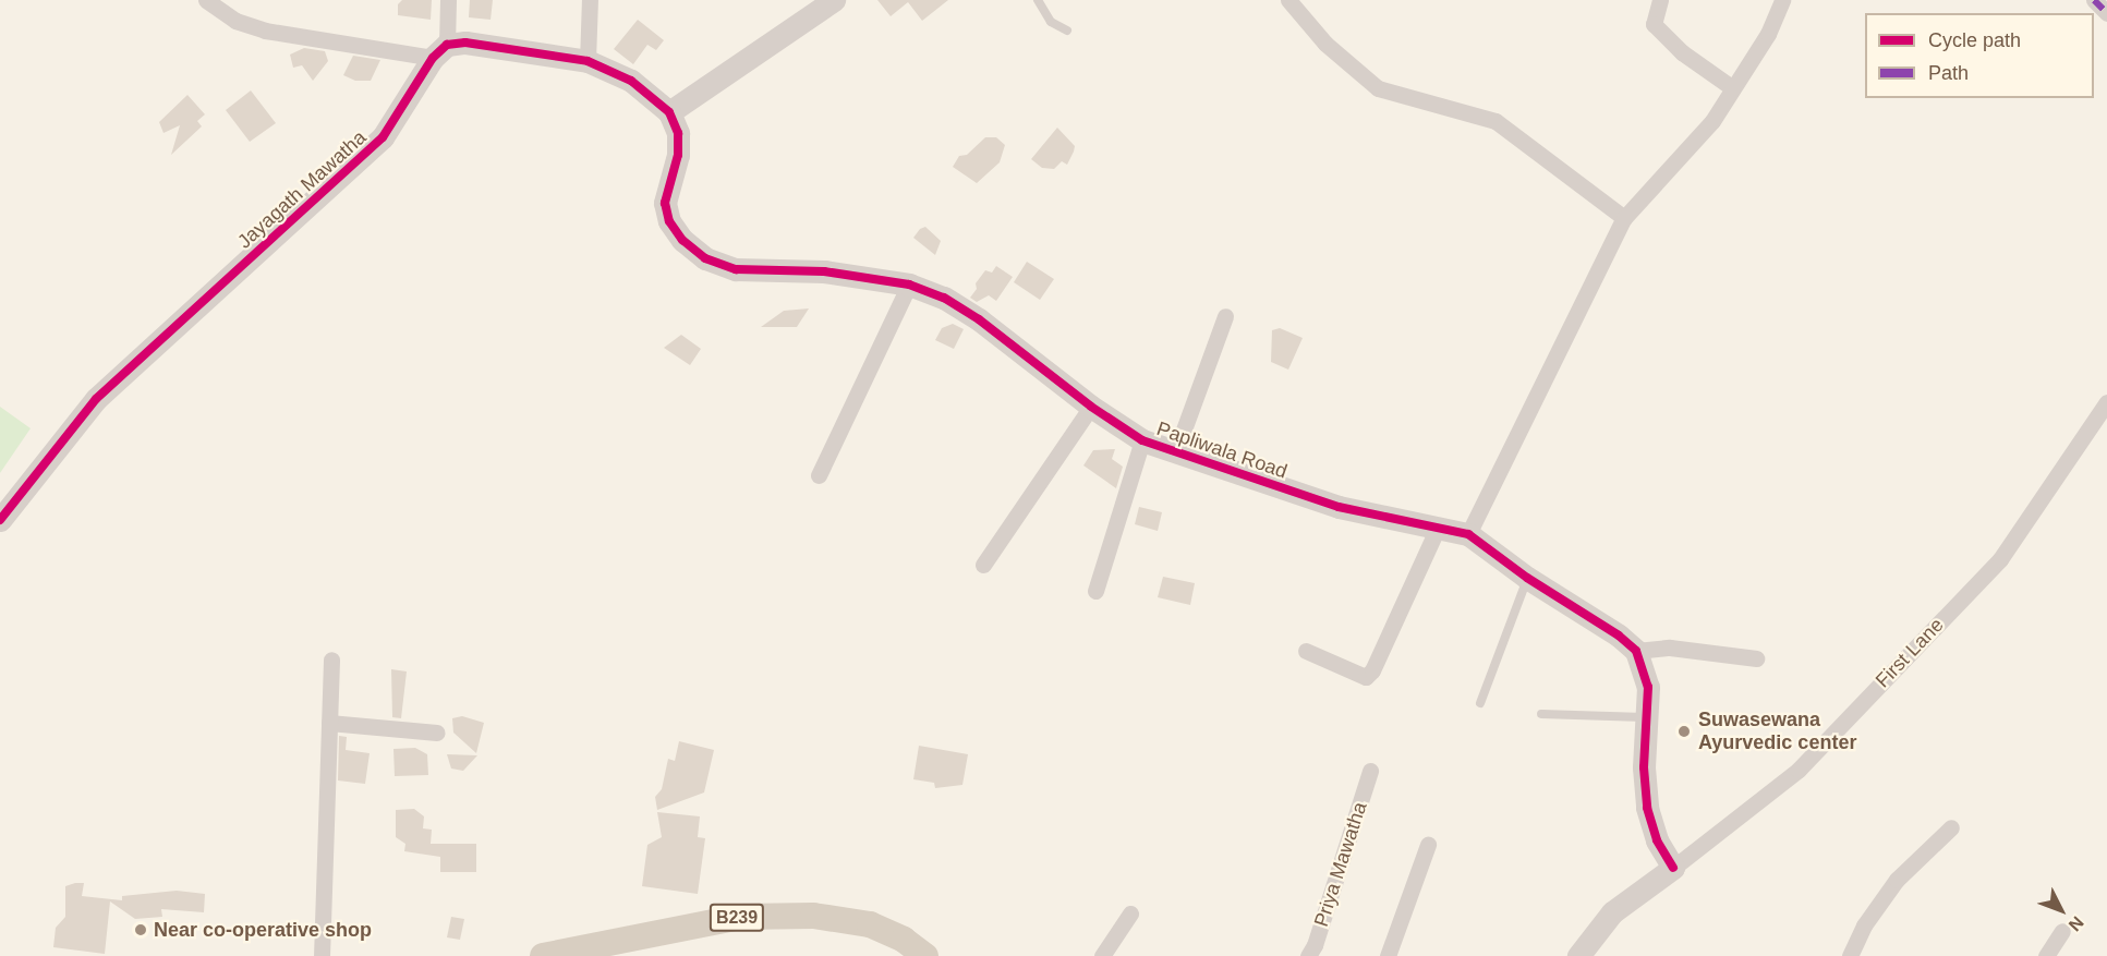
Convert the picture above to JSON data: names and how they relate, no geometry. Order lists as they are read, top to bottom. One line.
{"streets":{"main road":["B239"],"street":["Jayagath Mawatha","Papliwala Road","First Lane","Priya Mawatha"]},"places":["Suwasewana Ayurvedic center","Near co-operative shop"],"legend":["Cycle path","Path"],"north":"bottom right"}
